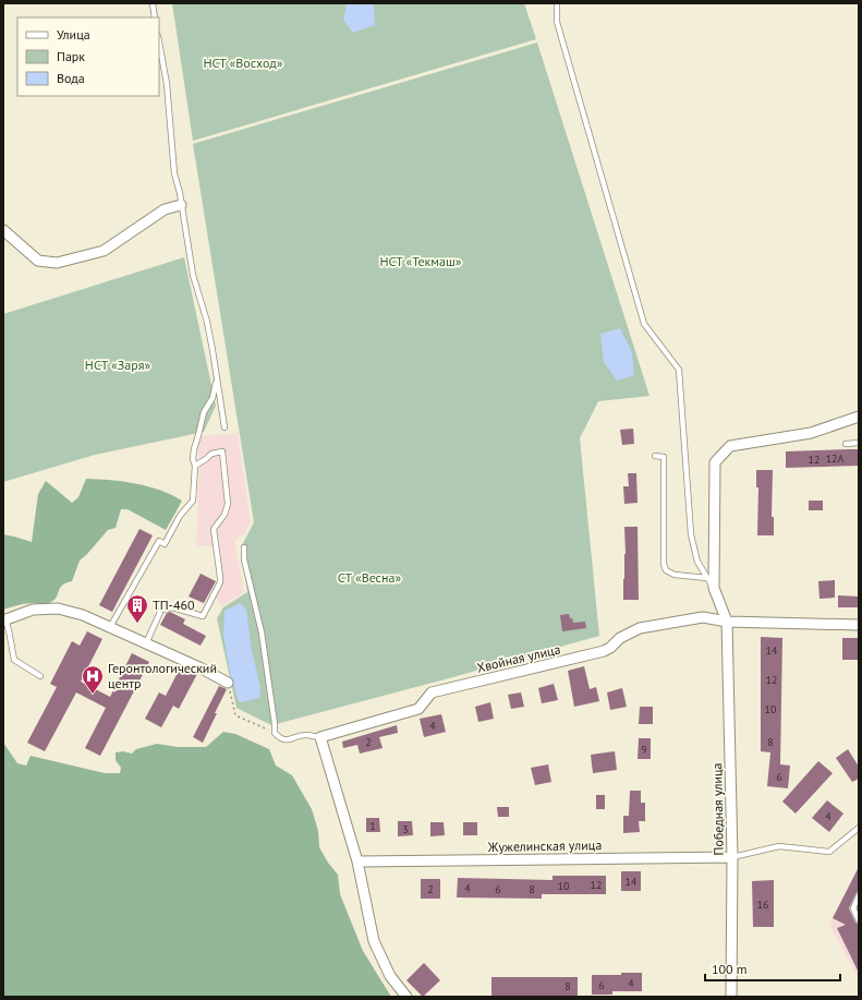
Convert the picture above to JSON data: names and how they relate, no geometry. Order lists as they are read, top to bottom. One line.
{"streets":{"street":["Хвойная улица","Победная улица","Жужелинская улица"]},"crossings":[["Хвойная улица","Победная улица"],["Победная улица","Жужелинская улица"]],"parks":["НСТ «Восход»","НСТ «Текмаш»","НСТ «Заря»","СТ «Весна»"],"places":{"building":["ТП-460"],"hospital":["Геронтологический центр"]},"house_numbers":["12А","12","14","12","10","4","2","8","9","6","4","1","3","14","12","10","4","2","6","8","16","4","6","8"],"legend":["Улица","Парк","Вода"],"scale_bar":"100 m"}
